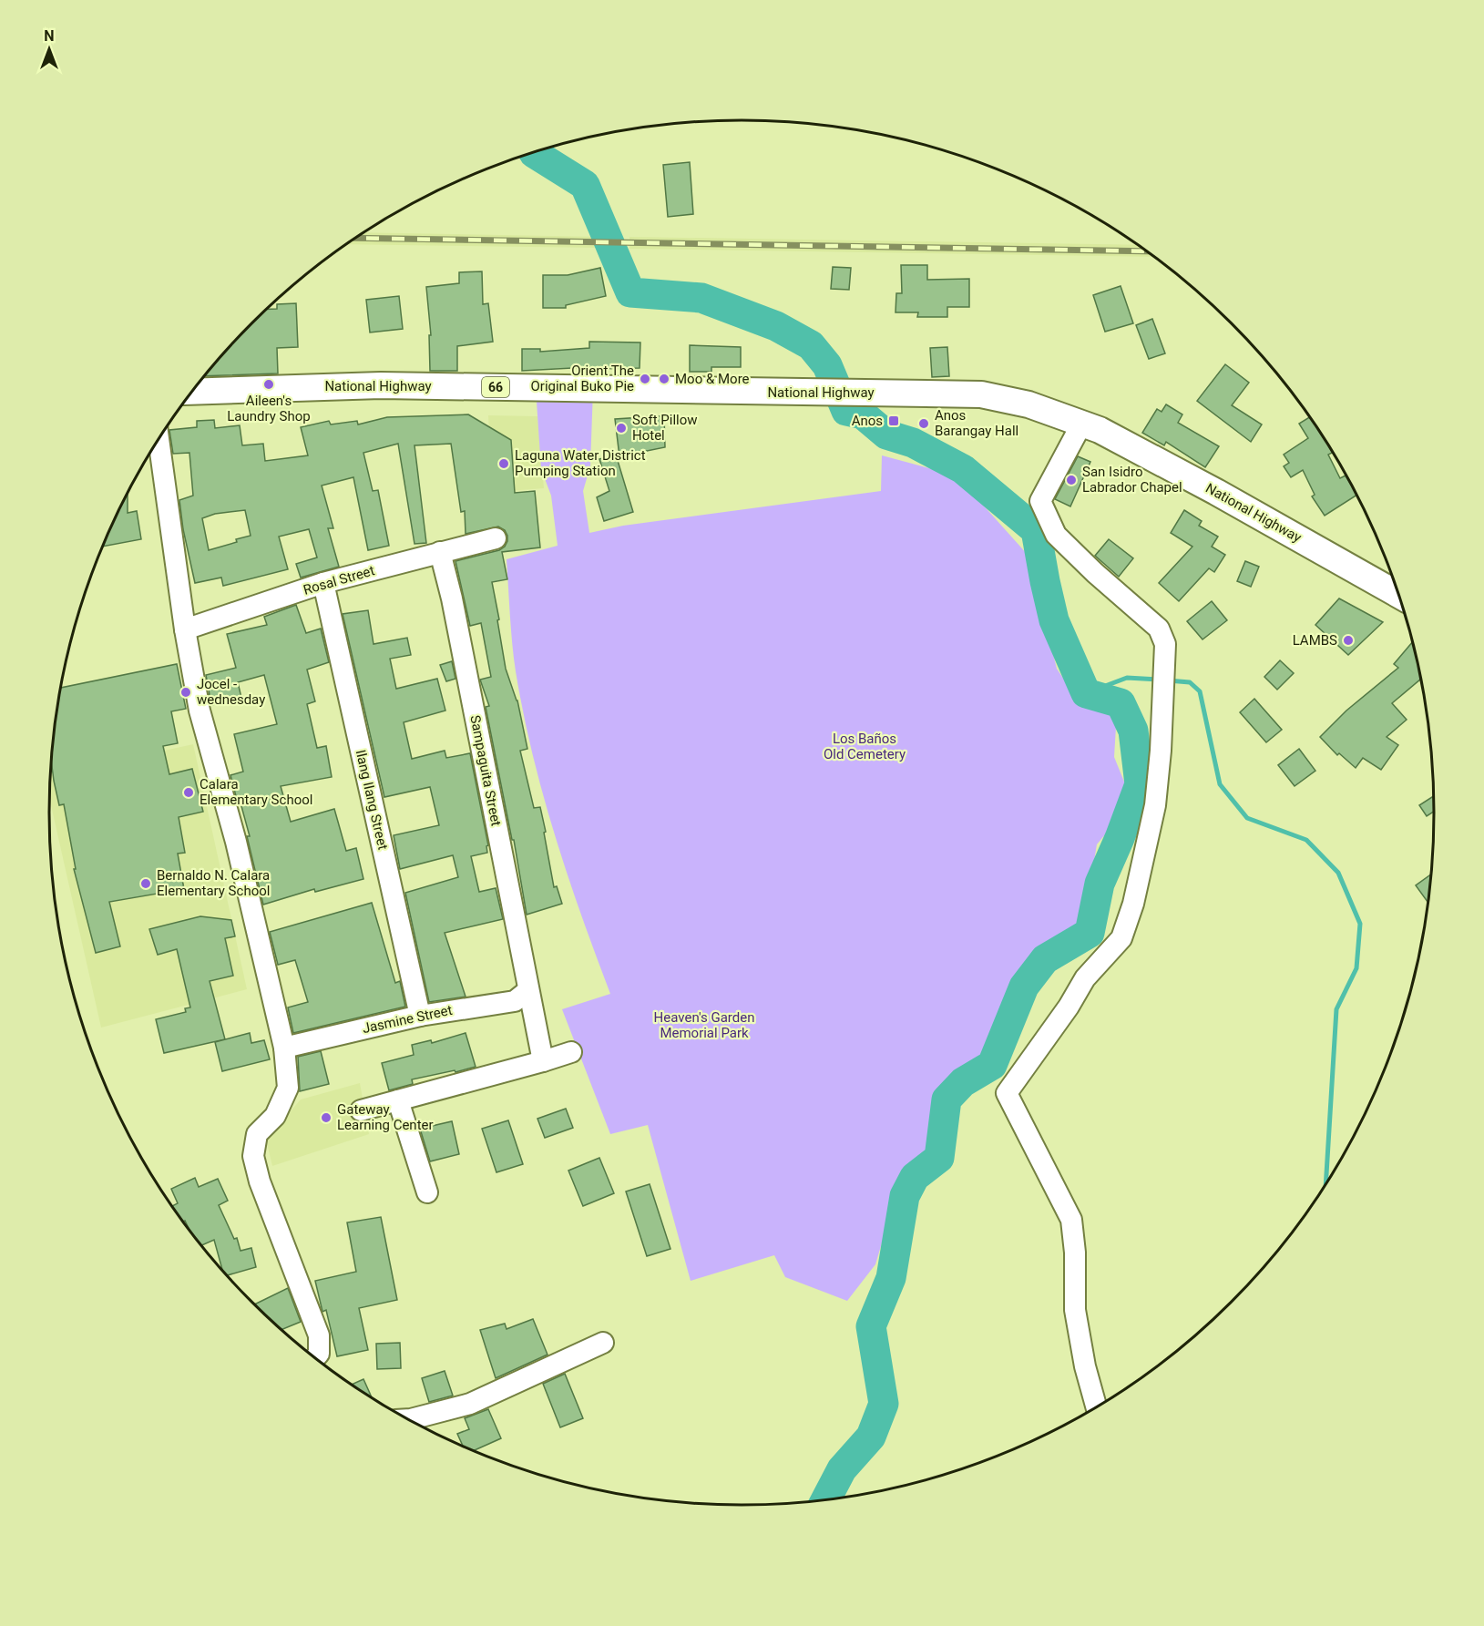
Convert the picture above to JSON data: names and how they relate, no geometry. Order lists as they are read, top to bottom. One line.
{"streets":{"main road":["National Highway","66"],"street":["Rosal Street","Sampaguita Street","Ilang Ilang Street","Jasmine Street"]},"crossings":[["Rosal Street","Sampaguita Street"],["Rosal Street","Ilang Ilang Street"],["Sampaguita Street","Jasmine Street"],["Ilang Ilang Street","Jasmine Street"]],"parks":["Los Baños Old Cemetery","Heaven's Garden Memorial Park"],"places":{"other":["Orient The Original Buko Pie","Moo & More","Aileen's Laundry Shop","Anos Barangay Hall","Soft Pillow Hotel","Laguna Water District Pumping Station","San Isidro Labrador Chapel","LAMBS","Jocel - wednesday","Calara Elementary School","Bernaldo N. Calara Elementary School","Gateway Learning Center"],"transit":["Anos"]},"north":"top"}
